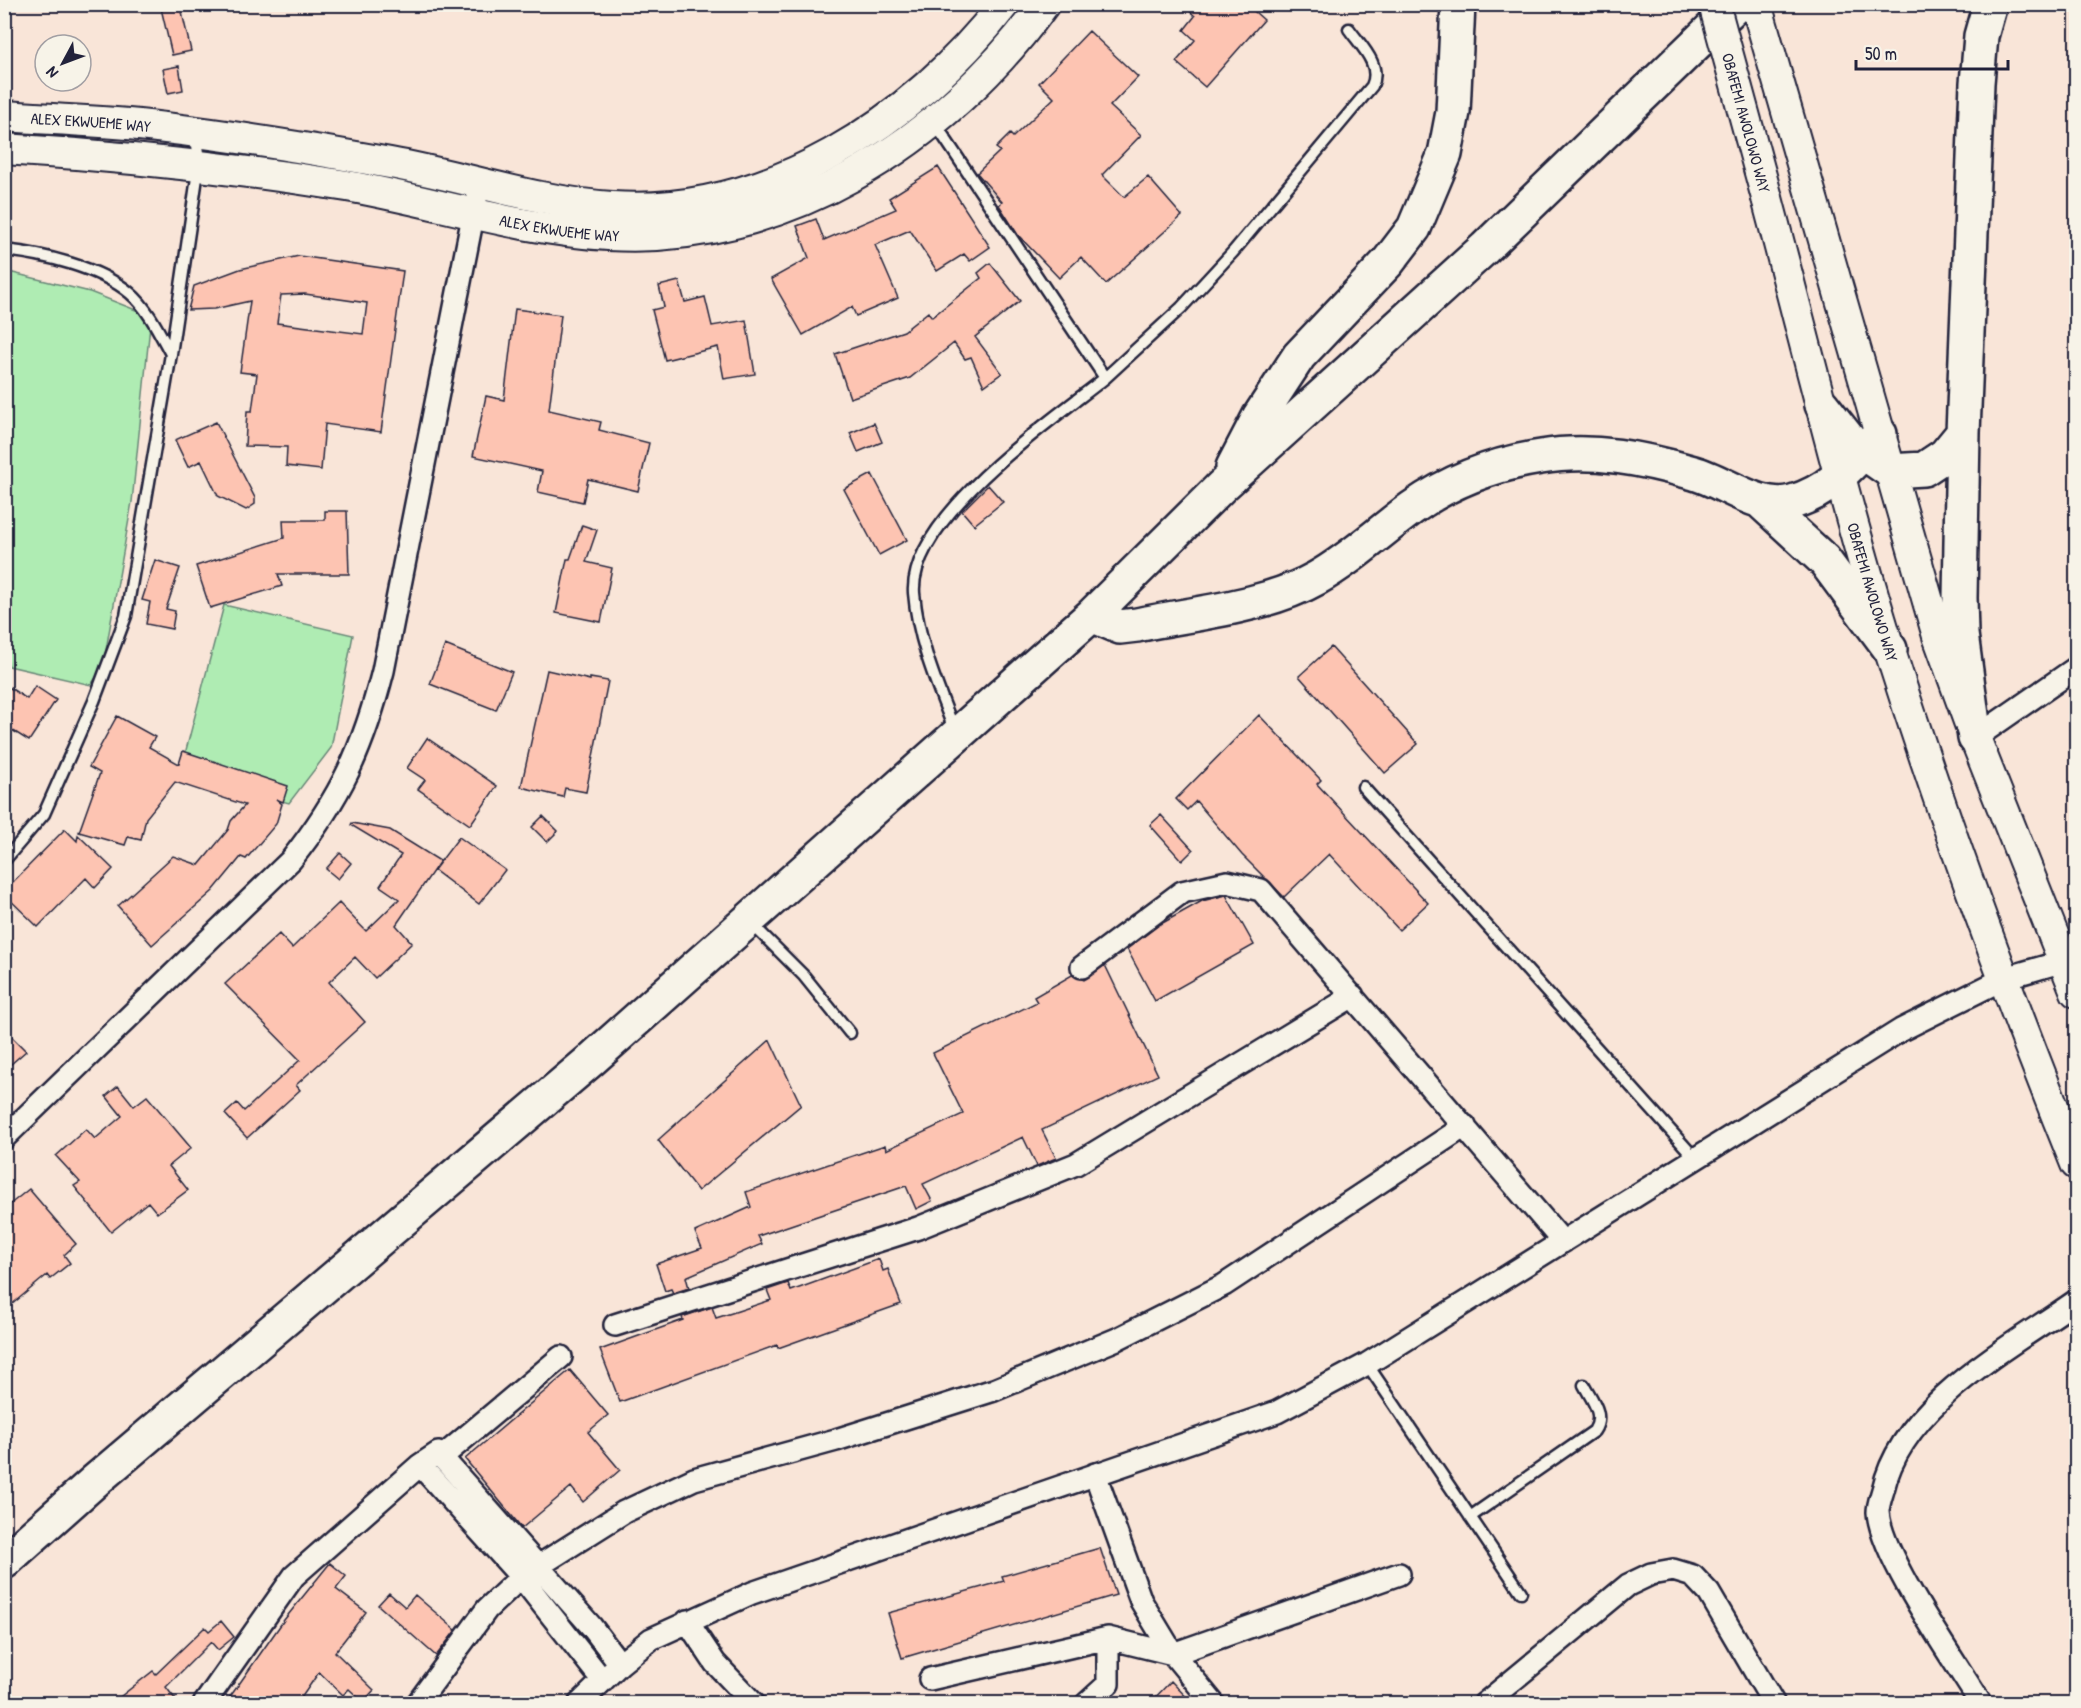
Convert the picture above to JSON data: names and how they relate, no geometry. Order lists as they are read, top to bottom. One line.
{"streets":{"street":["OBAFEMI AWOLOWO WAY","ALEX EKWUEME WAY"]},"scale_bar":"50 m","north":"bottom left"}
